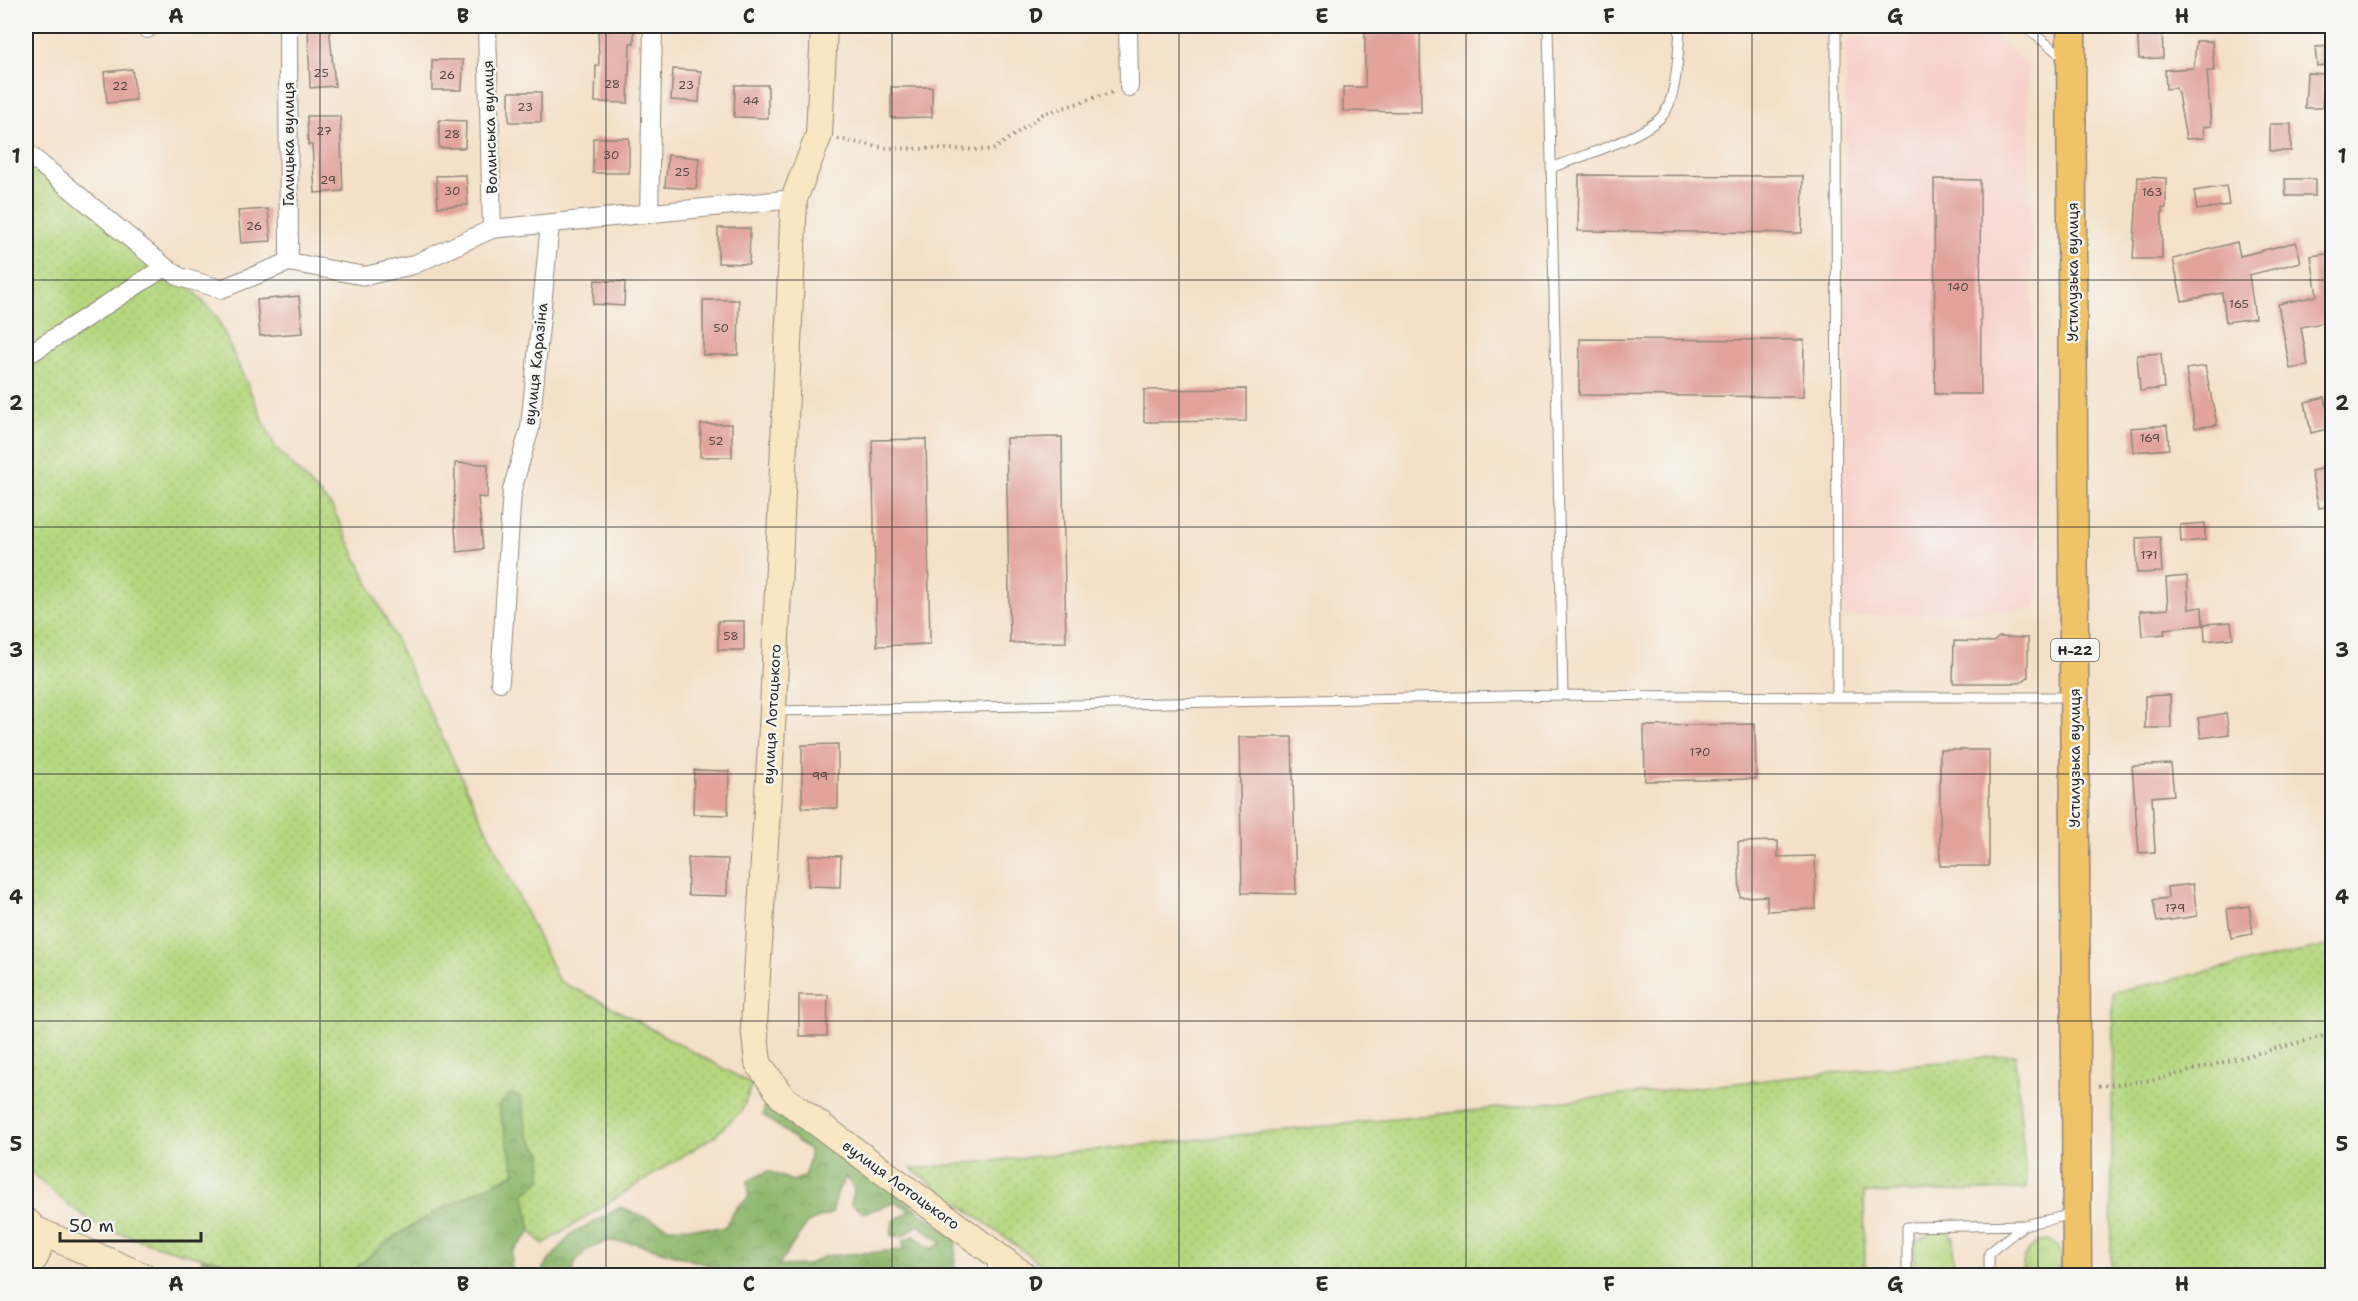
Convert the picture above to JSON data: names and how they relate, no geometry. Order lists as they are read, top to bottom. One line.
{"streets":{"main road":["Устилузька вулиця","Н-22"],"street":["Волинська вулиця","Галицька вулиця","вулиця Каразіна","вулиця Лотоцького"]},"house_numbers":["25","26","28","23","22","44","23","27","28","30","25","29","30","163","26","140","165","50","169","52","171","58","170","99","179"],"scale_bar":"50 m","grid":{"columns":["A","B","C","D","E","F","G","H"],"rows":["1","2","3","4","5"]}}
